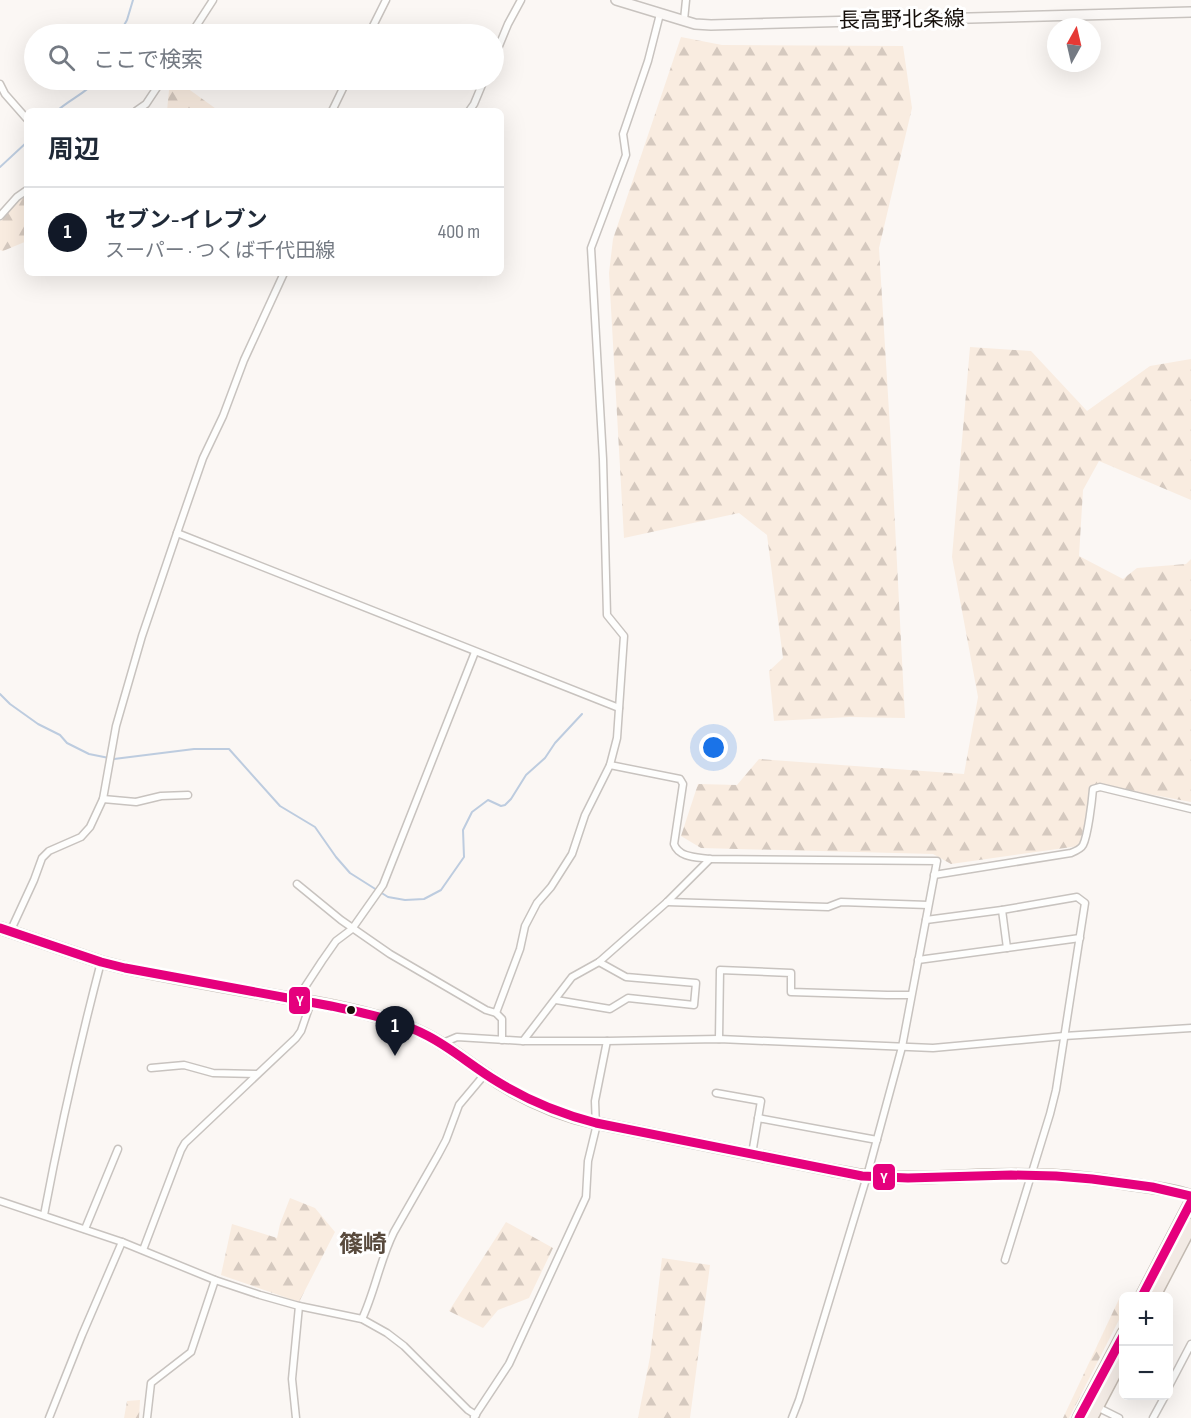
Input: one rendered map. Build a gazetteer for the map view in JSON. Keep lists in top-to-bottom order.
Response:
{
  "streets": {
    "main road": ["長高野北条線"]
  },
  "districts": ["篠崎"],
  "lines": ["transit line Y"],
  "north": "top",
  "page": {
    "search": "ここで検索",
    "heading": "周辺",
    "list": [
      {
        "mark": "1",
        "name": "セブン-イレブン",
        "note": "スーパー · つくば千代田線",
        "value": "400 m"
      }
    ],
    "pins": "1",
    "map_buttons": ["+", "−"]
  }
}
